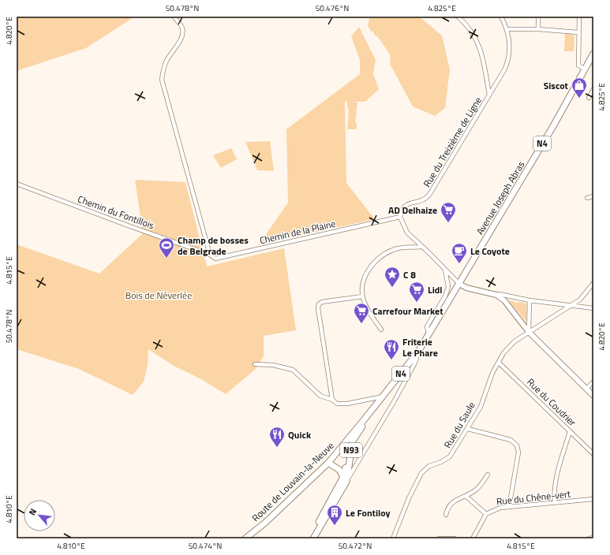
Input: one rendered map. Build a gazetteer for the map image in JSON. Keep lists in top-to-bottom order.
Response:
{
  "streets": {
    "main road": [
      "N4",
      "Avenue Joseph Abras",
      "N93",
      "Route de Louvain-la-Neuve"
    ],
    "street": [
      "Rue du Treizième de Ligne",
      "Chemin du Fontillois",
      "Chemin de la Plaine",
      "Rue du Coudrier",
      "Rue du Saule",
      "Rue du Chêne-vert"
    ]
  },
  "crossings": [
    ["Rue du Treizième de Ligne", "Chemin de la Plaine"],
    ["N4", "Avenue Joseph Abras"],
    ["N4", "N93"],
    ["N4", "Route de Louvain-la-Neuve"],
    ["Chemin du Fontillois", "Chemin de la Plaine"],
    ["Rue du Coudrier", "Rue du Saule"],
    ["N93", "Route de Louvain-la-Neuve"]
  ],
  "parks": ["Bois de Néverlée"],
  "places": {
    "shop": ["Siscot"],
    "supermarket": ["AD Delhaize", "Lidl", "Carrefour Market"],
    "sports": ["Champ de bosses de Belgrade"],
    "cafe": ["Le Coyote"],
    "place": ["C 8"],
    "restaurant": ["Friterie Le Phare", "Quick"],
    "building": ["Le Fontiloy"]
  },
  "north": "top left",
  "coordinates": [
    "50.478°N",
    "50.476°N",
    "4.825°E",
    "4.820°E",
    "4.815°E",
    "4.810°E",
    "50.474°N",
    "50.472°N"
  ]
}
